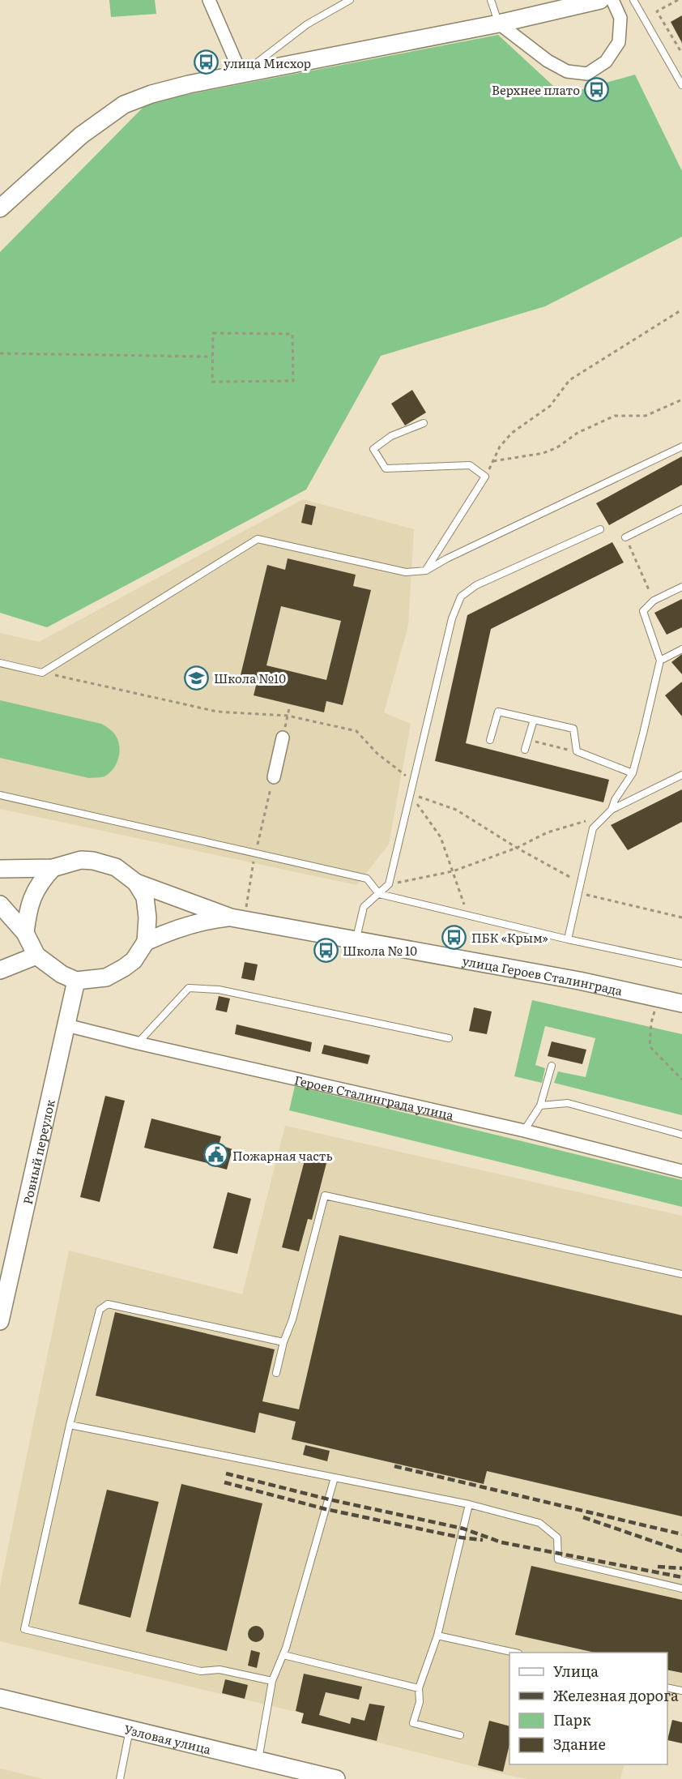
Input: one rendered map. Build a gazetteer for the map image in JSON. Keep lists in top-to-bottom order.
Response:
{
  "streets": {
    "street": [
      "улица Героев Сталинграда",
      "Героев Сталинграда улица",
      "Ровный переулок",
      "Узловая улица"
    ]
  },
  "crossings": [
    ["улица Героев Сталинграда", "Ровный переулок"],
    ["Героев Сталинграда улица", "Ровный переулок"]
  ],
  "places": {
    "bus stop": [
      "улица Мисхор",
      "Верхнее плато",
      "ПБК «Крым»",
      "Школа № 10"
    ],
    "school or university": ["Школа №10"],
    "public building": ["Пожарная часть"]
  },
  "legend": [
    "Улица",
    "Железная дорога",
    "Парк",
    "Здание"
  ]
}
